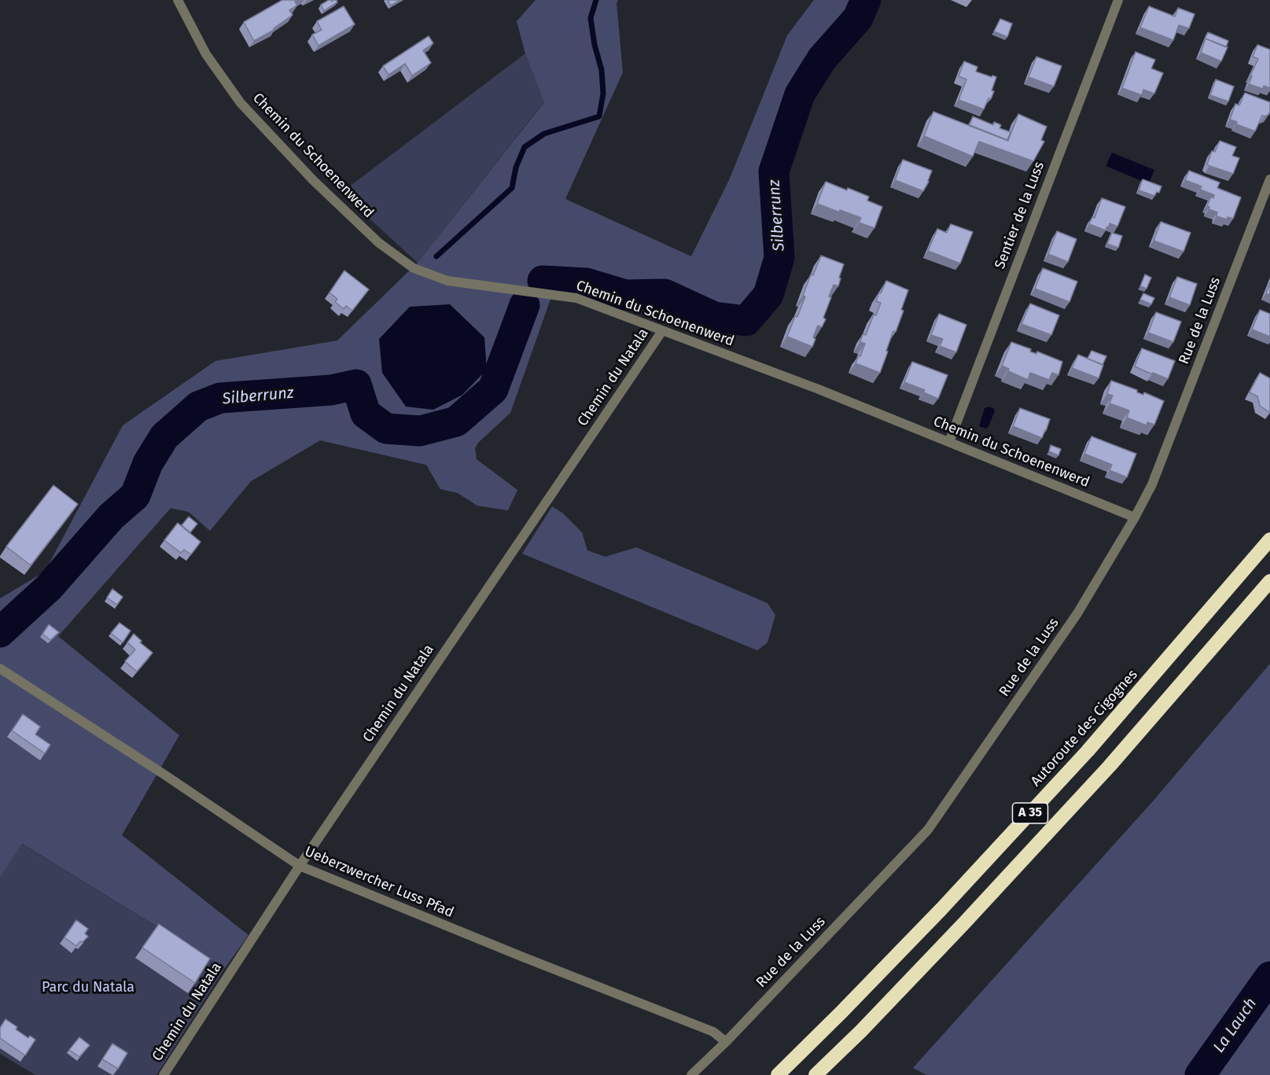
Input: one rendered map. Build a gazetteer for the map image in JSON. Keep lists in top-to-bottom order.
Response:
{
  "streets": {
    "highway": ["Autoroute des Cigognes", "A 35"],
    "street": [
      "Chemin du Schoenenwerd",
      "Sentier de la Luss",
      "Rue de la Luss",
      "Chemin du Natala",
      "Ueberzwercher Luss Pfad"
    ]
  },
  "crossings": [
    ["Chemin du Schoenenwerd", "Sentier de la Luss"],
    ["Chemin du Schoenenwerd", "Rue de la Luss"],
    ["Chemin du Schoenenwerd", "Chemin du Natala"],
    ["Rue de la Luss", "Ueberzwercher Luss Pfad"],
    ["Chemin du Natala", "Ueberzwercher Luss Pfad"]
  ],
  "water": ["Silberrunz", "La Lauch"],
  "parks": ["Parc du Natala"]
}
